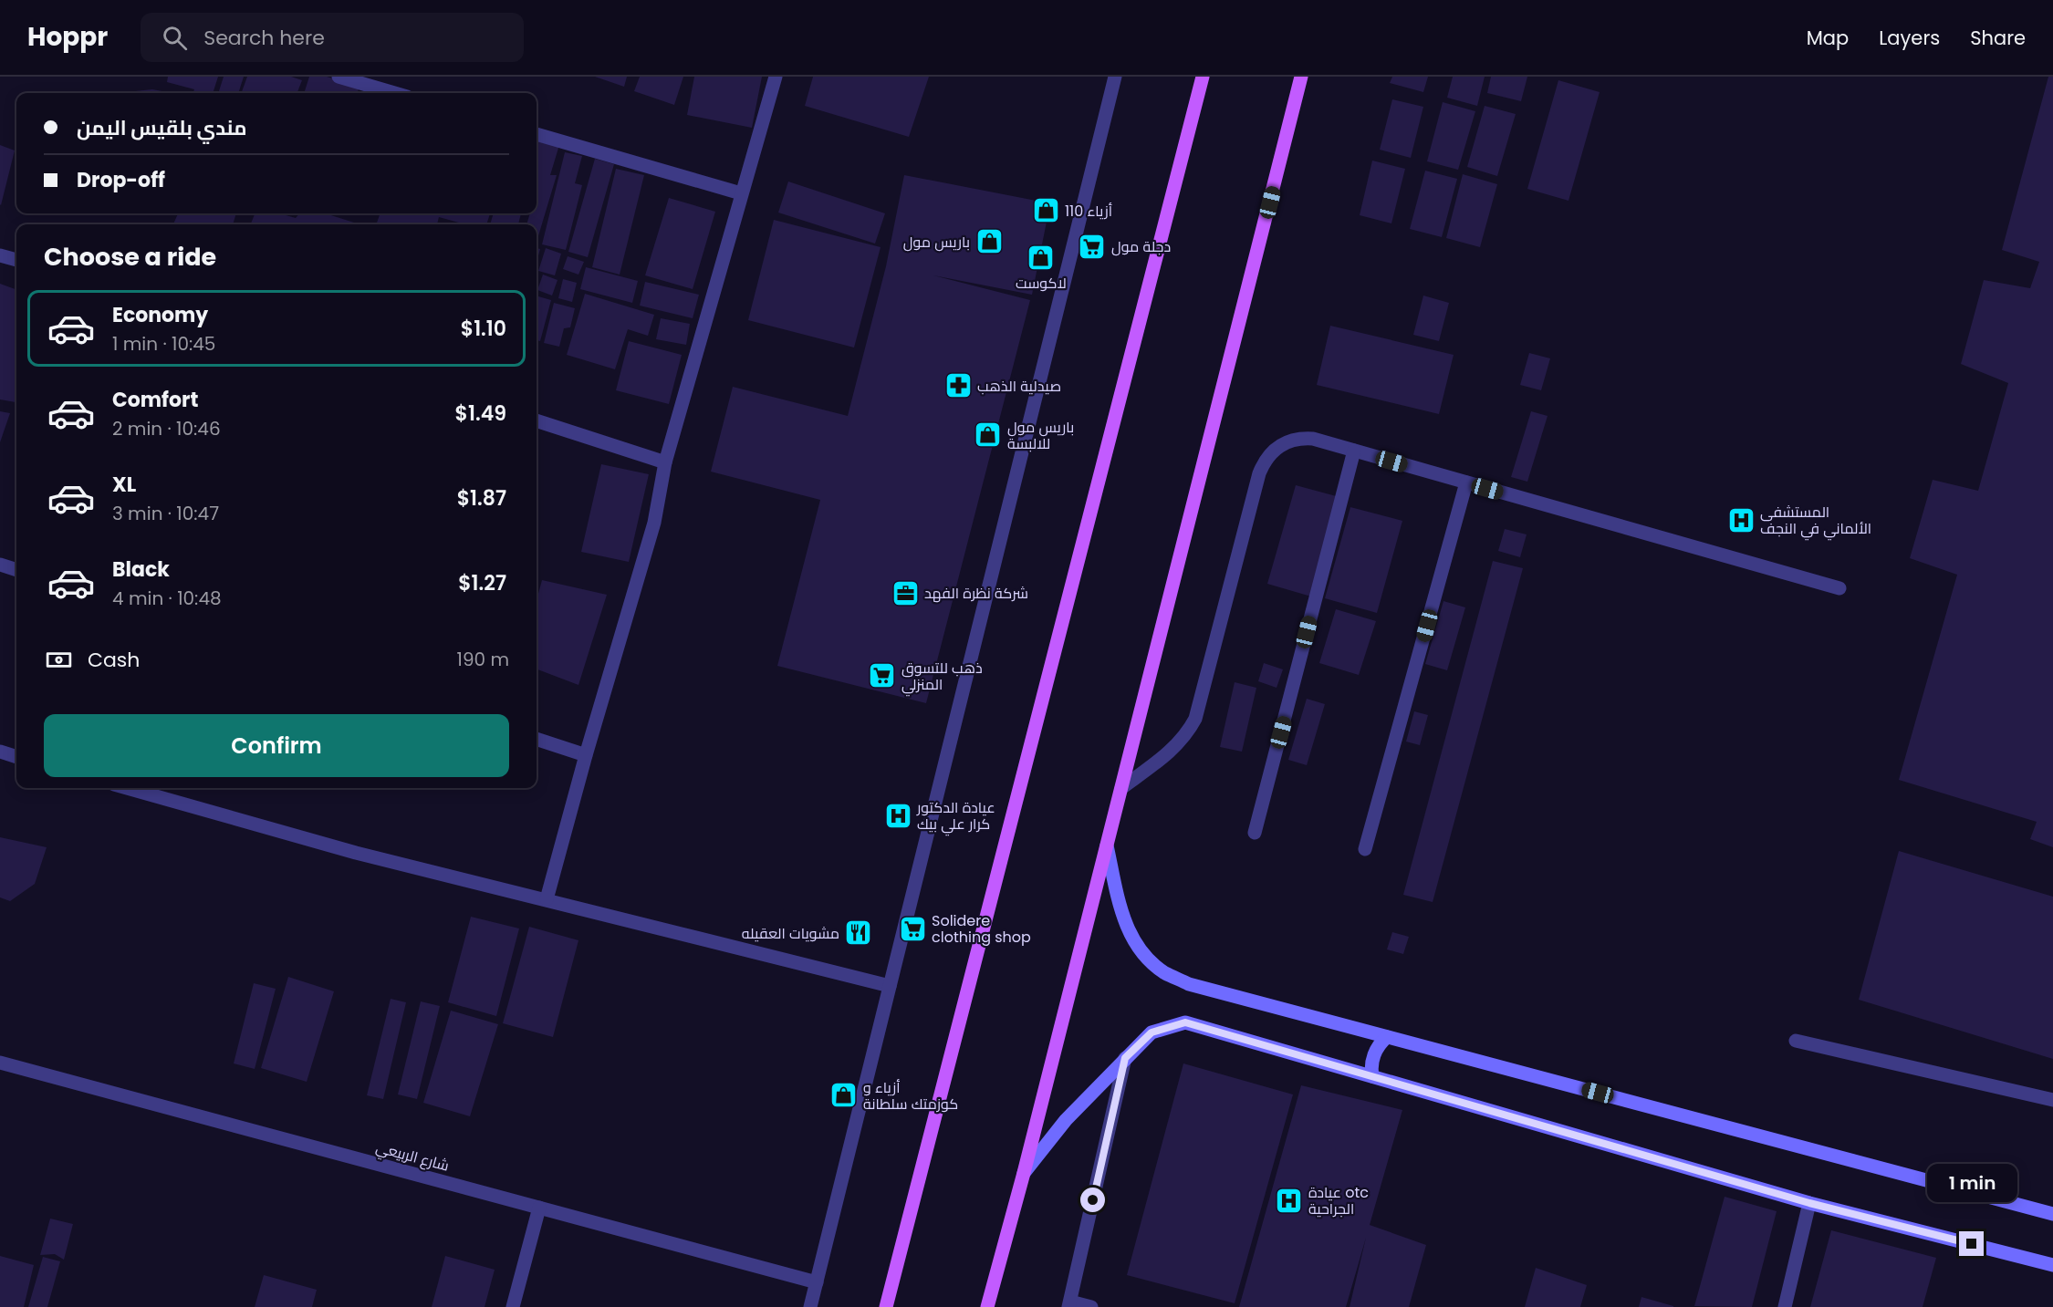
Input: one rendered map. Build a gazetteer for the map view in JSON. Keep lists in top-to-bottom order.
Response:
{
  "streets": {
    "street": ["شارع الربيعي"]
  },
  "places": {
    "shop": [
      "أزياء 110",
      "باريس مول",
      "لاكوست",
      "باريس مول للالبسة",
      "أزياء و كوزمتك سلطانة"
    ],
    "supermarket": ["دجلة مول", "ذهب للتسوق المنزلي", "Solidere clothing shop"],
    "pharmacy": ["صيدلية الذهب"],
    "hospital": ["المستشفى الألماني في النجف", "عيادة الدكتور كرار علي بيك", "عيادة otc الجراحية"],
    "office": ["شركة نظرة الفهد"],
    "restaurant": ["مشويات العقيله"]
  },
  "page": {
    "header": "Hoppr",
    "search": "Search here",
    "nav": ["Map", "Layers", "Share"],
    "banner": ["مندي بلقيس اليمن", "Drop-off"],
    "heading": "Choose a ride",
    "list": [
      {
        "name": "Economy",
        "note": "1 min · 10:45",
        "value": "$1.10"
      },
      {
        "name": "Comfort",
        "note": "2 min · 10:46",
        "value": "$1.49"
      },
      {
        "name": "XL",
        "note": "3 min · 10:47",
        "value": "$1.87"
      },
      {
        "name": "Black",
        "note": "4 min · 10:48",
        "value": "$1.27"
      }
    ],
    "pay": ["Cash", "190 m"],
    "buttons": "Confirm",
    "bubble": "1 min"
  }
}
